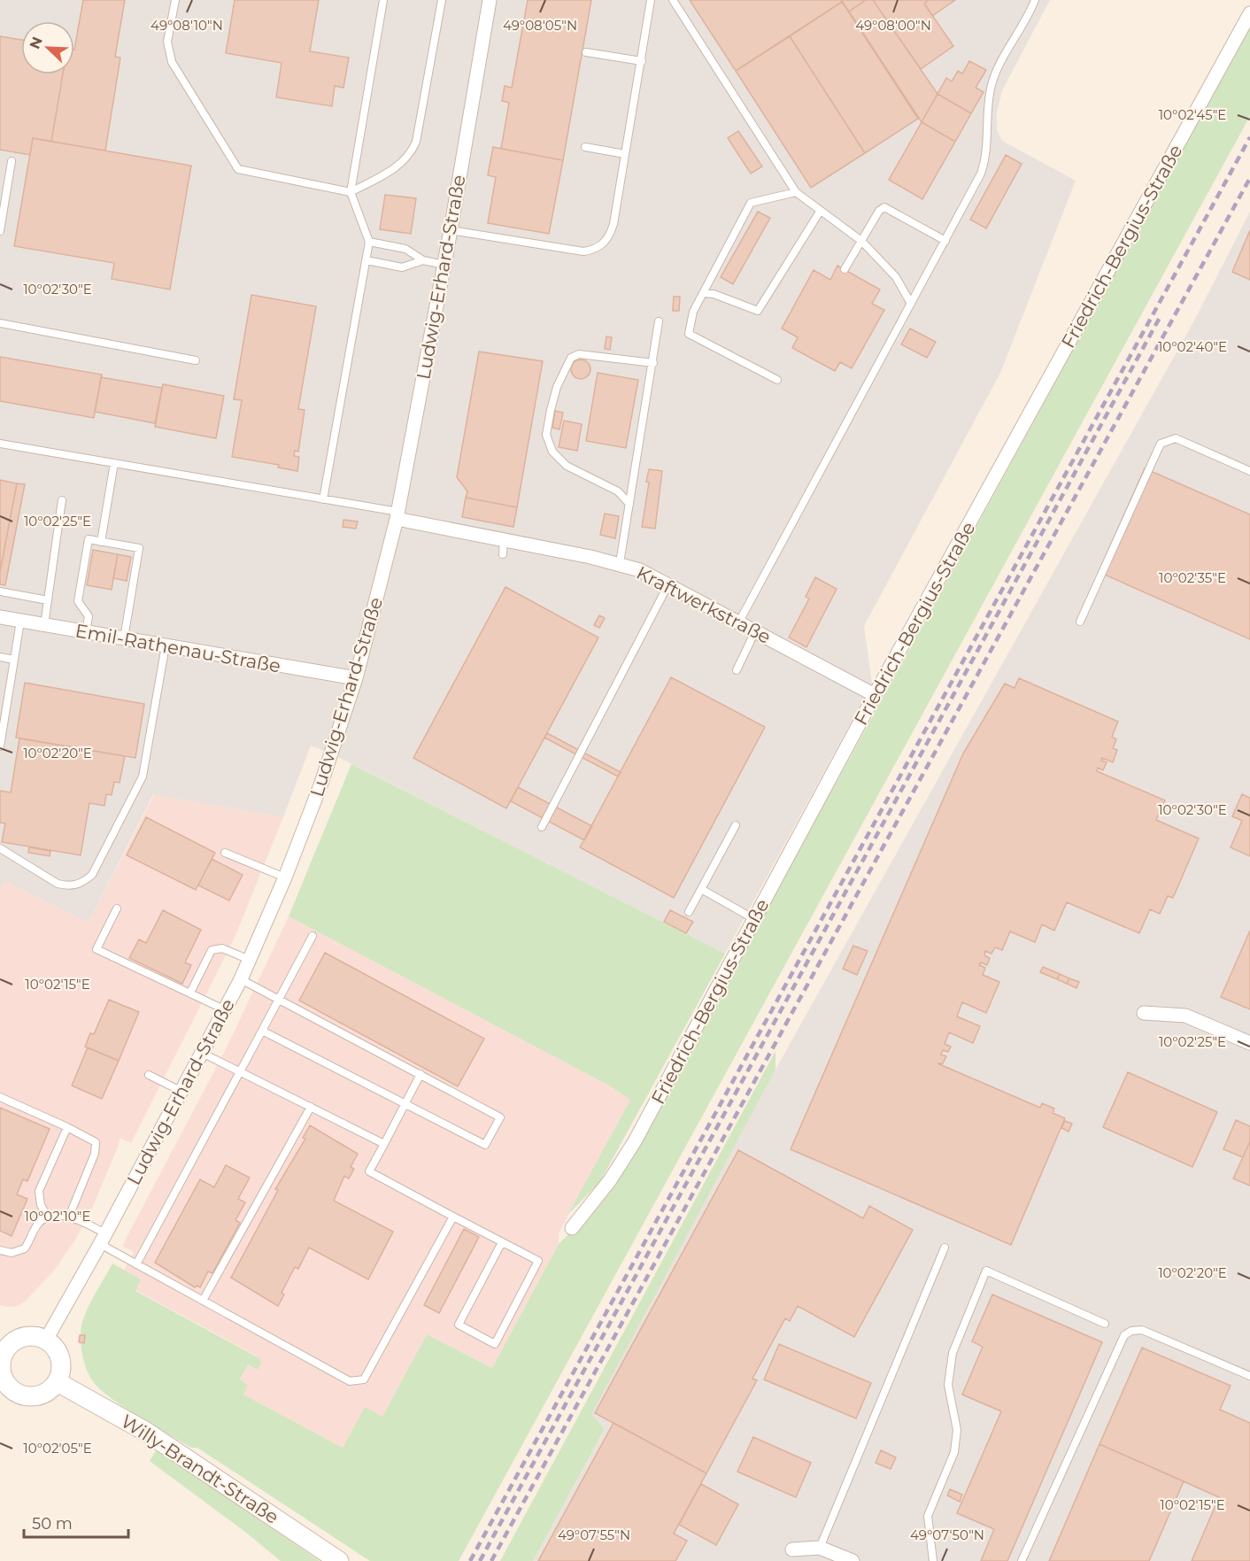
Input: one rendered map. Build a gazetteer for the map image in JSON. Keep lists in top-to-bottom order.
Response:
{
  "streets": {
    "main road": ["Willy-Brandt-Straße"],
    "street": [
      "Friedrich-Bergius-Straße",
      "Ludwig-Erhard-Straße",
      "Kraftwerkstraße",
      "Emil-Rathenau-Straße"
    ]
  },
  "crossings": [
    ["Friedrich-Bergius-Straße", "Kraftwerkstraße"],
    ["Ludwig-Erhard-Straße", "Kraftwerkstraße"],
    ["Ludwig-Erhard-Straße", "Emil-Rathenau-Straße"],
    ["Ludwig-Erhard-Straße", "Willy-Brandt-Straße"]
  ],
  "scale_bar": "50 m",
  "north": "top left",
  "coordinates": [
    "49°08'00\"N",
    "49°08'10\"N",
    "49°08'05\"N",
    "10°02'45\"E",
    "10°02'30\"E",
    "10°02'40\"E",
    "10°02'25\"E",
    "10°02'35\"E",
    "10°02'20\"E",
    "10°02'15\"E",
    "10°02'10\"E",
    "10°02'05\"E",
    "49°07'55\"N",
    "49°07'50\"N"
  ]
}
